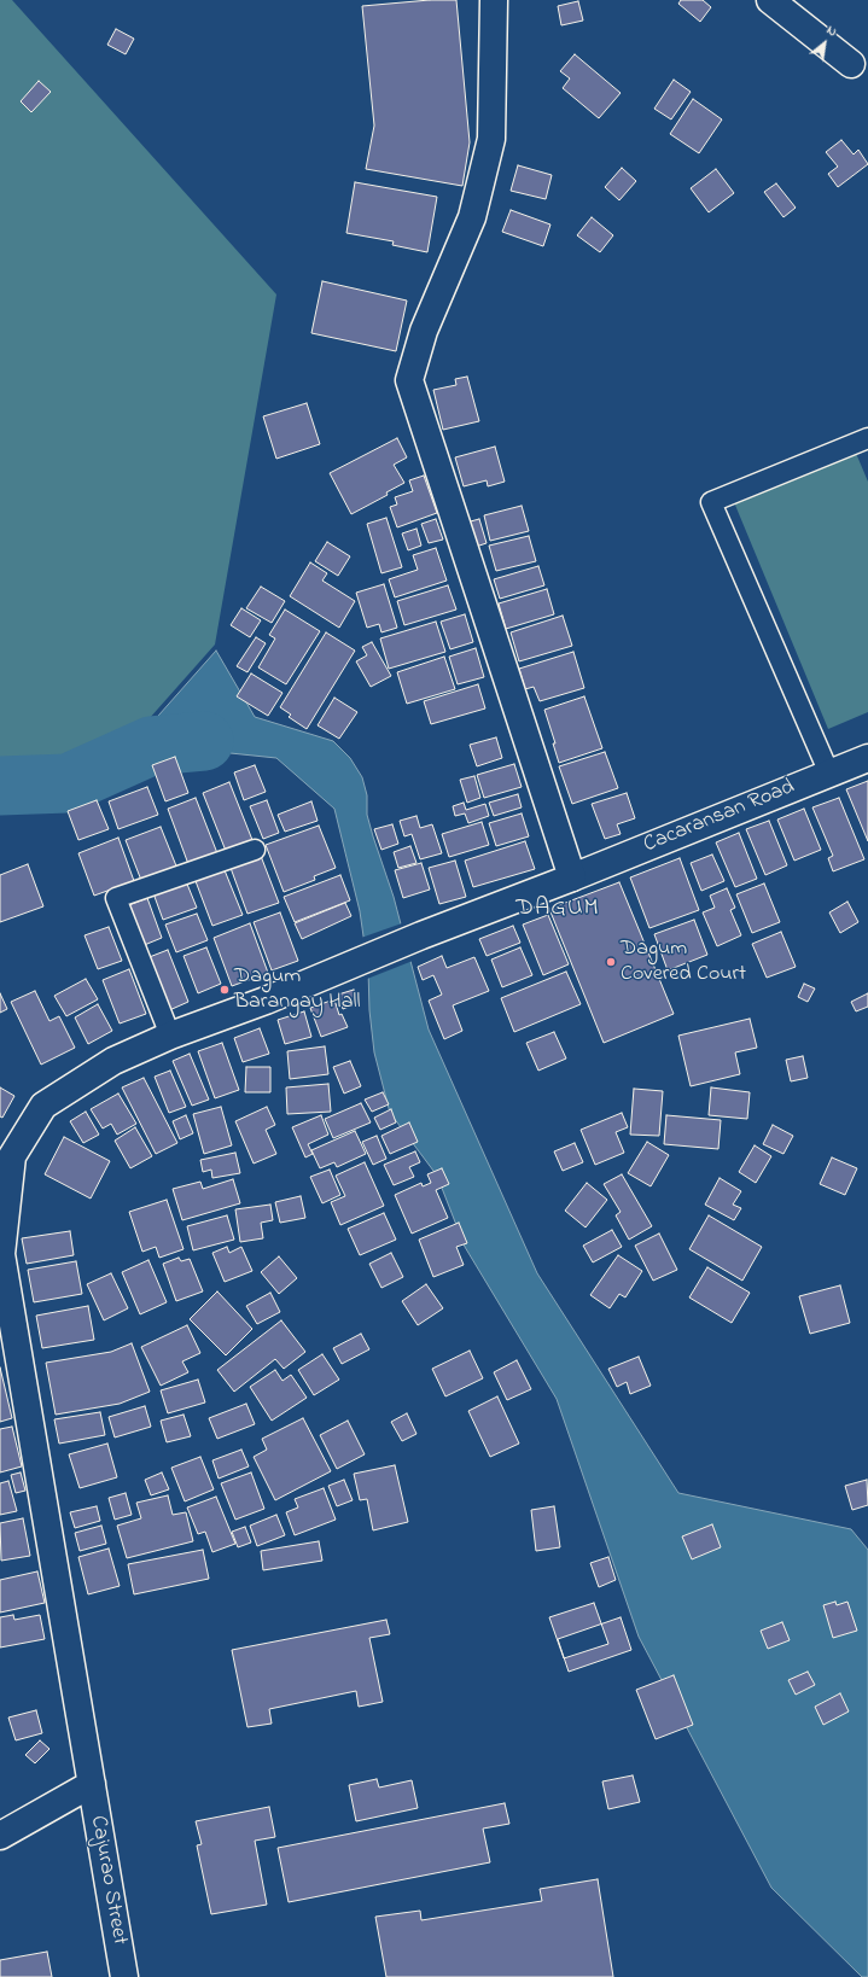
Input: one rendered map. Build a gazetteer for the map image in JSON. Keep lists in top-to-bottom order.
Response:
{
  "streets": {
    "street": ["Cacaransan Road", "Cajurao Street"]
  },
  "crossings": [
    ["Cacaransan Road", "Cajurao Street"]
  ],
  "districts": ["DAGUM"],
  "places": ["Dagum Covered Court", "Dagum Barangay Hall"],
  "north": "top right"
}
